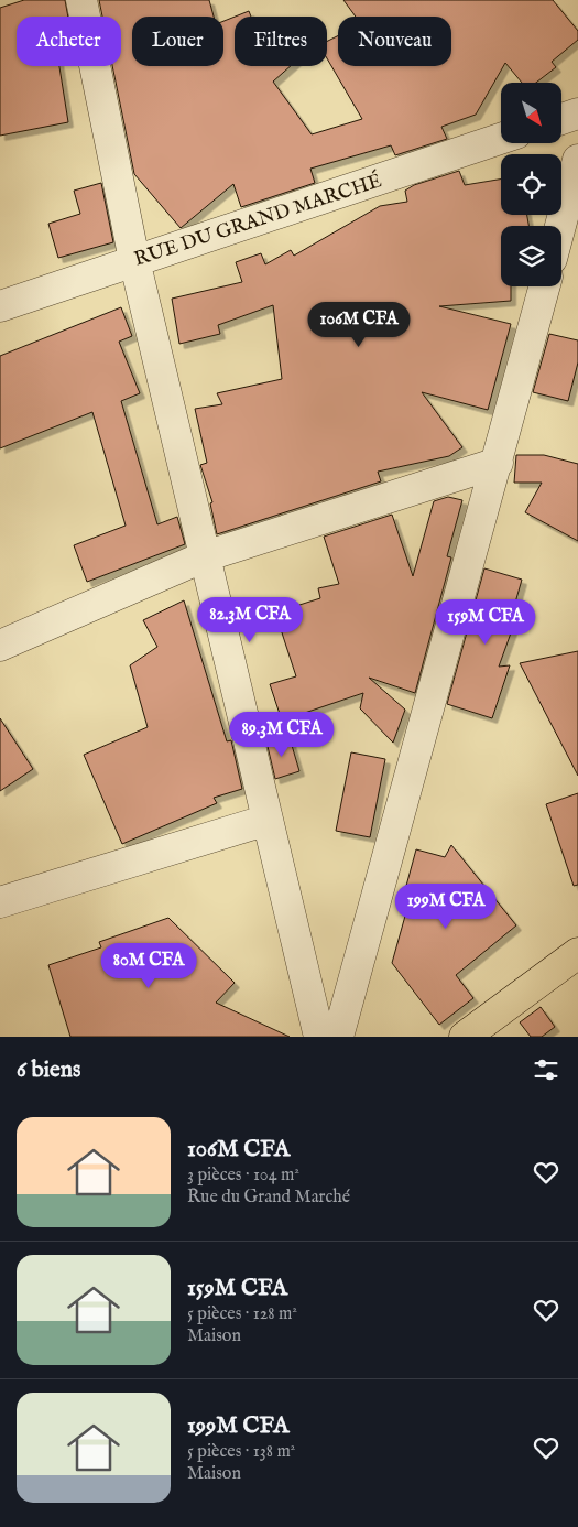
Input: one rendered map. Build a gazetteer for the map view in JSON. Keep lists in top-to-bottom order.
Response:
{
  "streets": {
    "street": ["RUE DU GRAND MARCHÉ"]
  },
  "north": "bottom right",
  "page": {
    "chip": [
      "Acheter",
      "Louer",
      "Filtres",
      "Nouveau"
    ],
    "price": [
      "106M CFA",
      "82.3M CFA",
      "159M CFA",
      "89.3M CFA",
      "199M CFA",
      "80M CFA"
    ],
    "heading": "6 biens",
    "list": [
      {
        "name": "106M CFA",
        "note": "3 pièces · 104 m² · Rue du Grand Marché"
      },
      {
        "name": "159M CFA",
        "note": "5 pièces · 128 m² · Maison"
      },
      {
        "name": "199M CFA",
        "note": "5 pièces · 138 m² · Maison"
      }
    ]
  }
}
